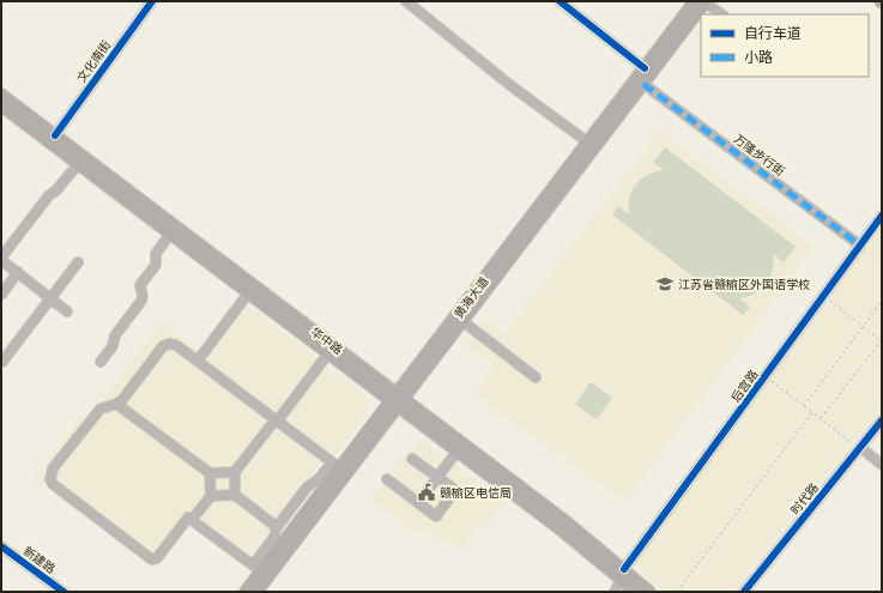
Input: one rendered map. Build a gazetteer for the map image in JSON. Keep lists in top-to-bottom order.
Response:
{
  "streets": {
    "main road": ["黄海大道", "华中路"],
    "street": [
      "文化南街",
      "万隆步行街",
      "后宫路",
      "时代路",
      "新建路"
    ]
  },
  "crossings": [
    ["文化南街", "华中路"],
    ["万隆步行街", "黄海大道"],
    ["万隆步行街", "后宫路"],
    ["黄海大道", "华中路"],
    ["华中路", "后宫路"]
  ],
  "places": {
    "school or university": ["江苏省赣榆区外国语学校"],
    "public building": ["赣榆区电信局"]
  },
  "legend": ["自行车道", "小路"]
}
